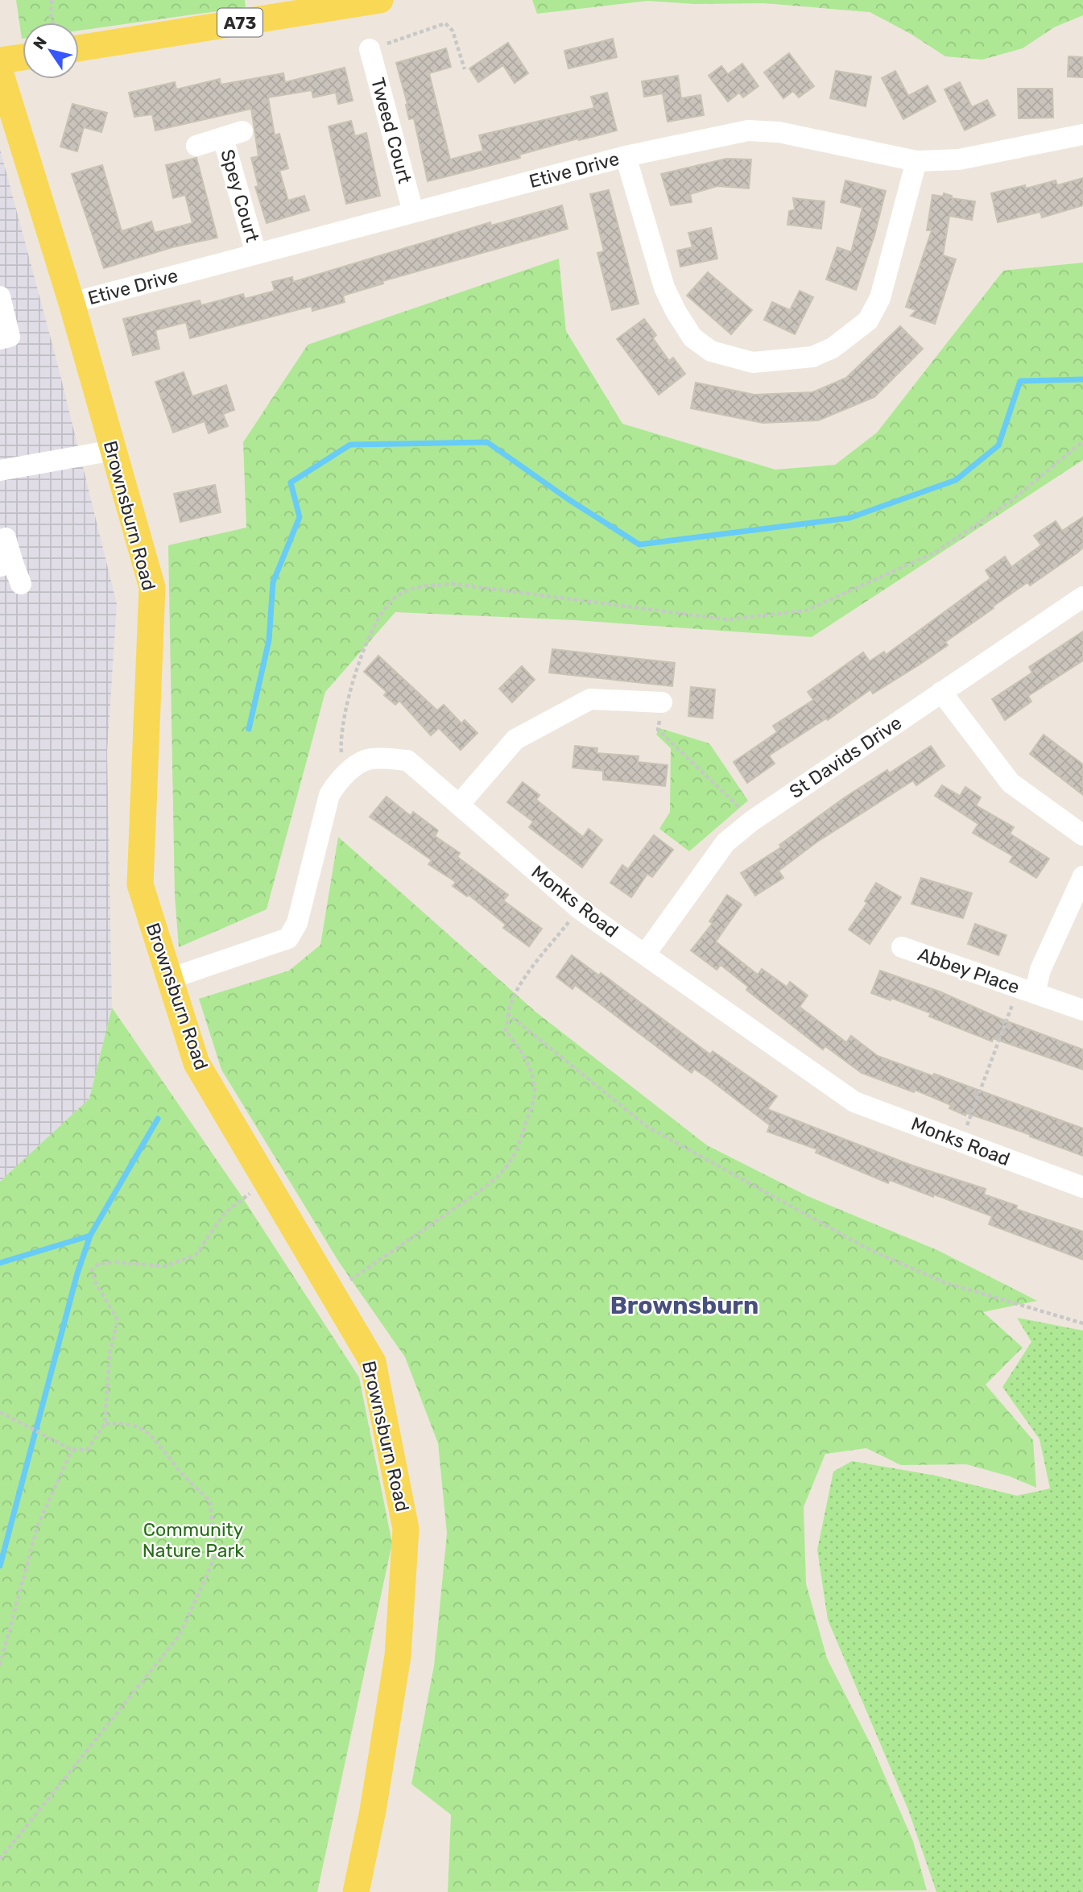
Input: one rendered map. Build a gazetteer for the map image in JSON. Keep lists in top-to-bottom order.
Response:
{
  "streets": {
    "main road": ["A73", "Brownsburn Road"],
    "street": [
      "Tweed Court",
      "Etive Drive",
      "Spey Court",
      "St Davids Drive",
      "Monks Road",
      "Abbey Place"
    ]
  },
  "crossings": [
    ["Tweed Court", "Etive Drive"],
    ["Etive Drive", "Spey Court"],
    ["Etive Drive", "Brownsburn Road"],
    ["Brownsburn Road", "Monks Road"],
    ["St Davids Drive", "Monks Road"]
  ],
  "districts": ["Brownsburn"],
  "parks": ["Community Nature Park"],
  "north": "top left"
}
